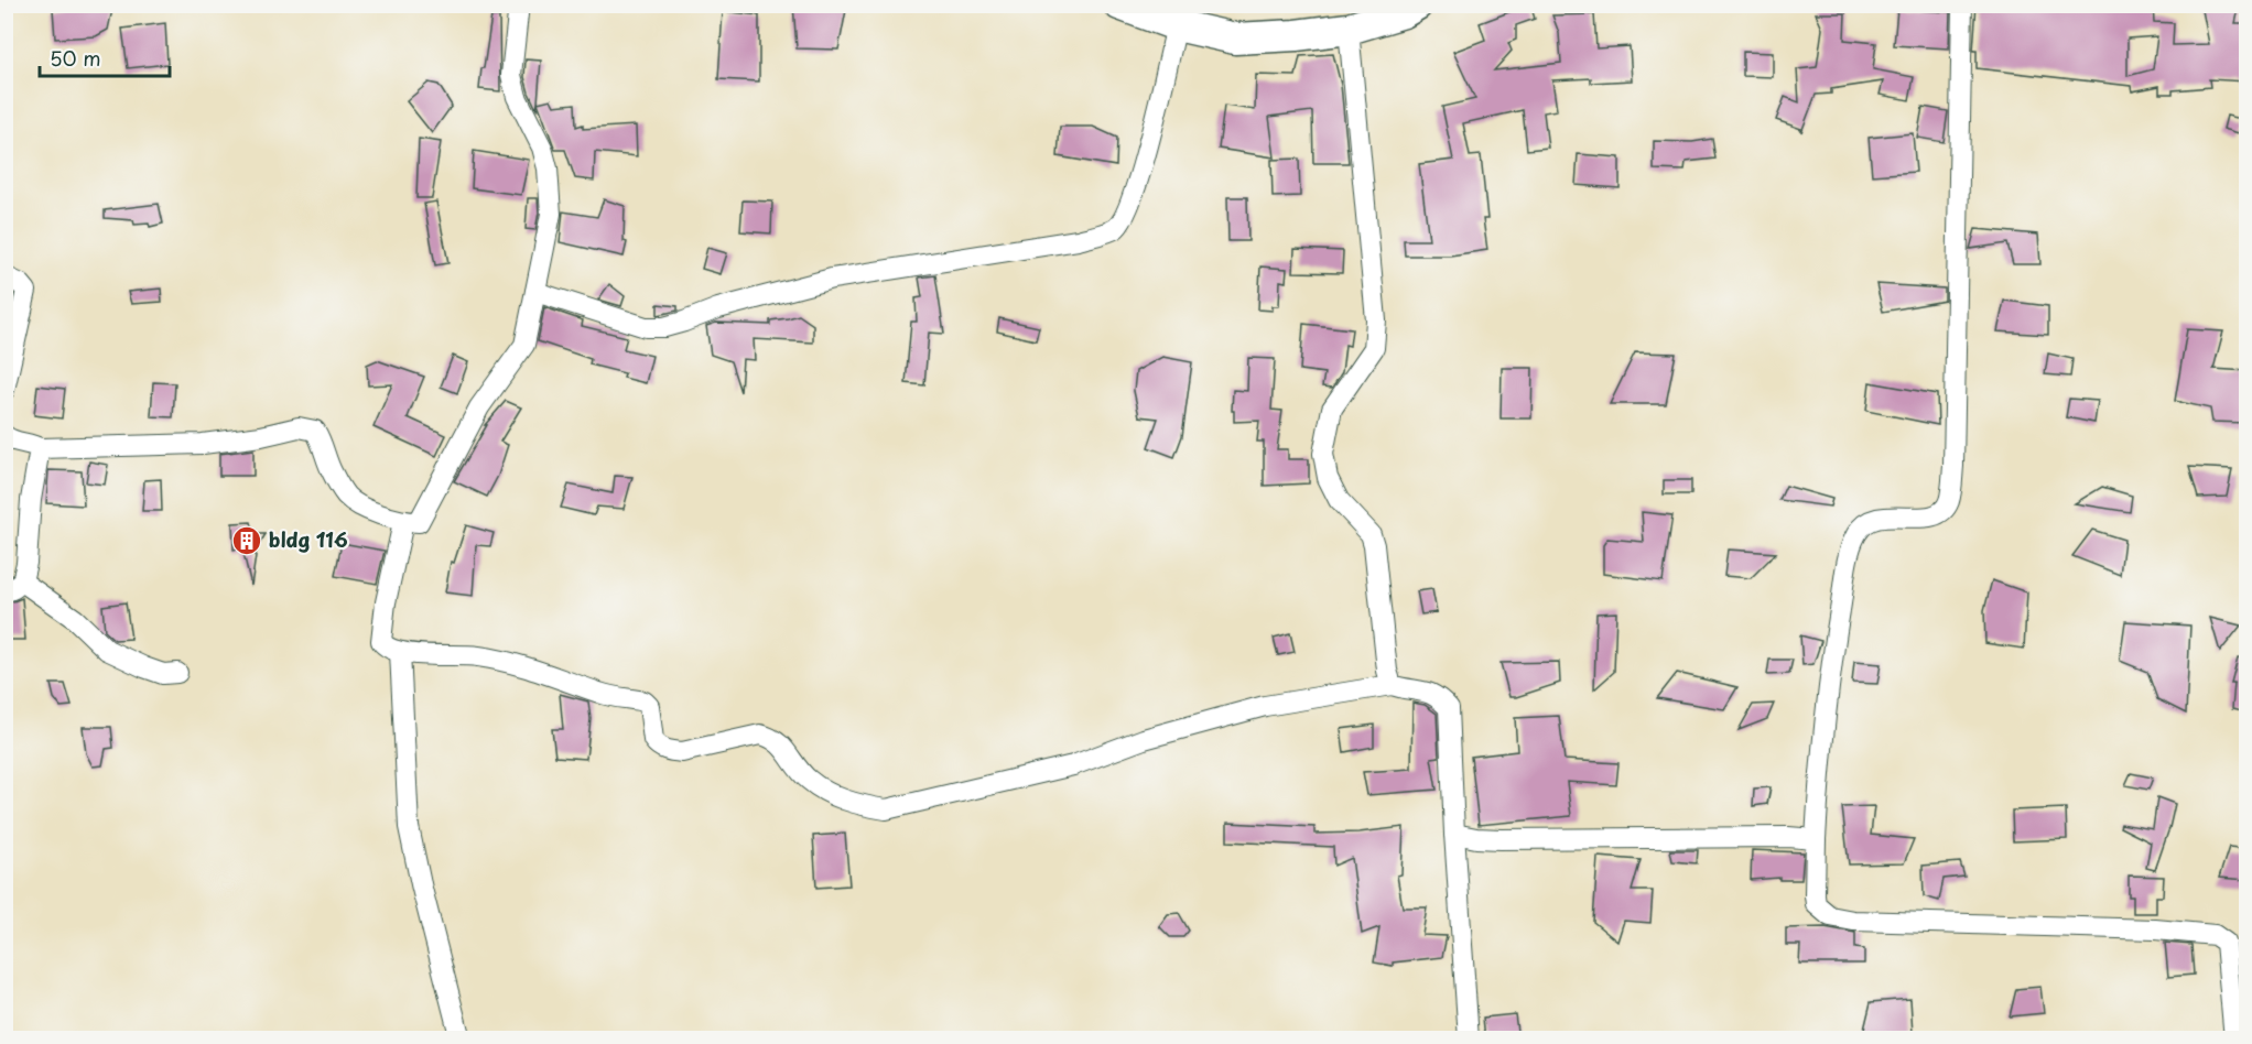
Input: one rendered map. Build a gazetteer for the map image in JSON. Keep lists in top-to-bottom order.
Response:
{
  "places": {
    "building": ["bldg 116"]
  },
  "scale_bar": "50 m"
}
